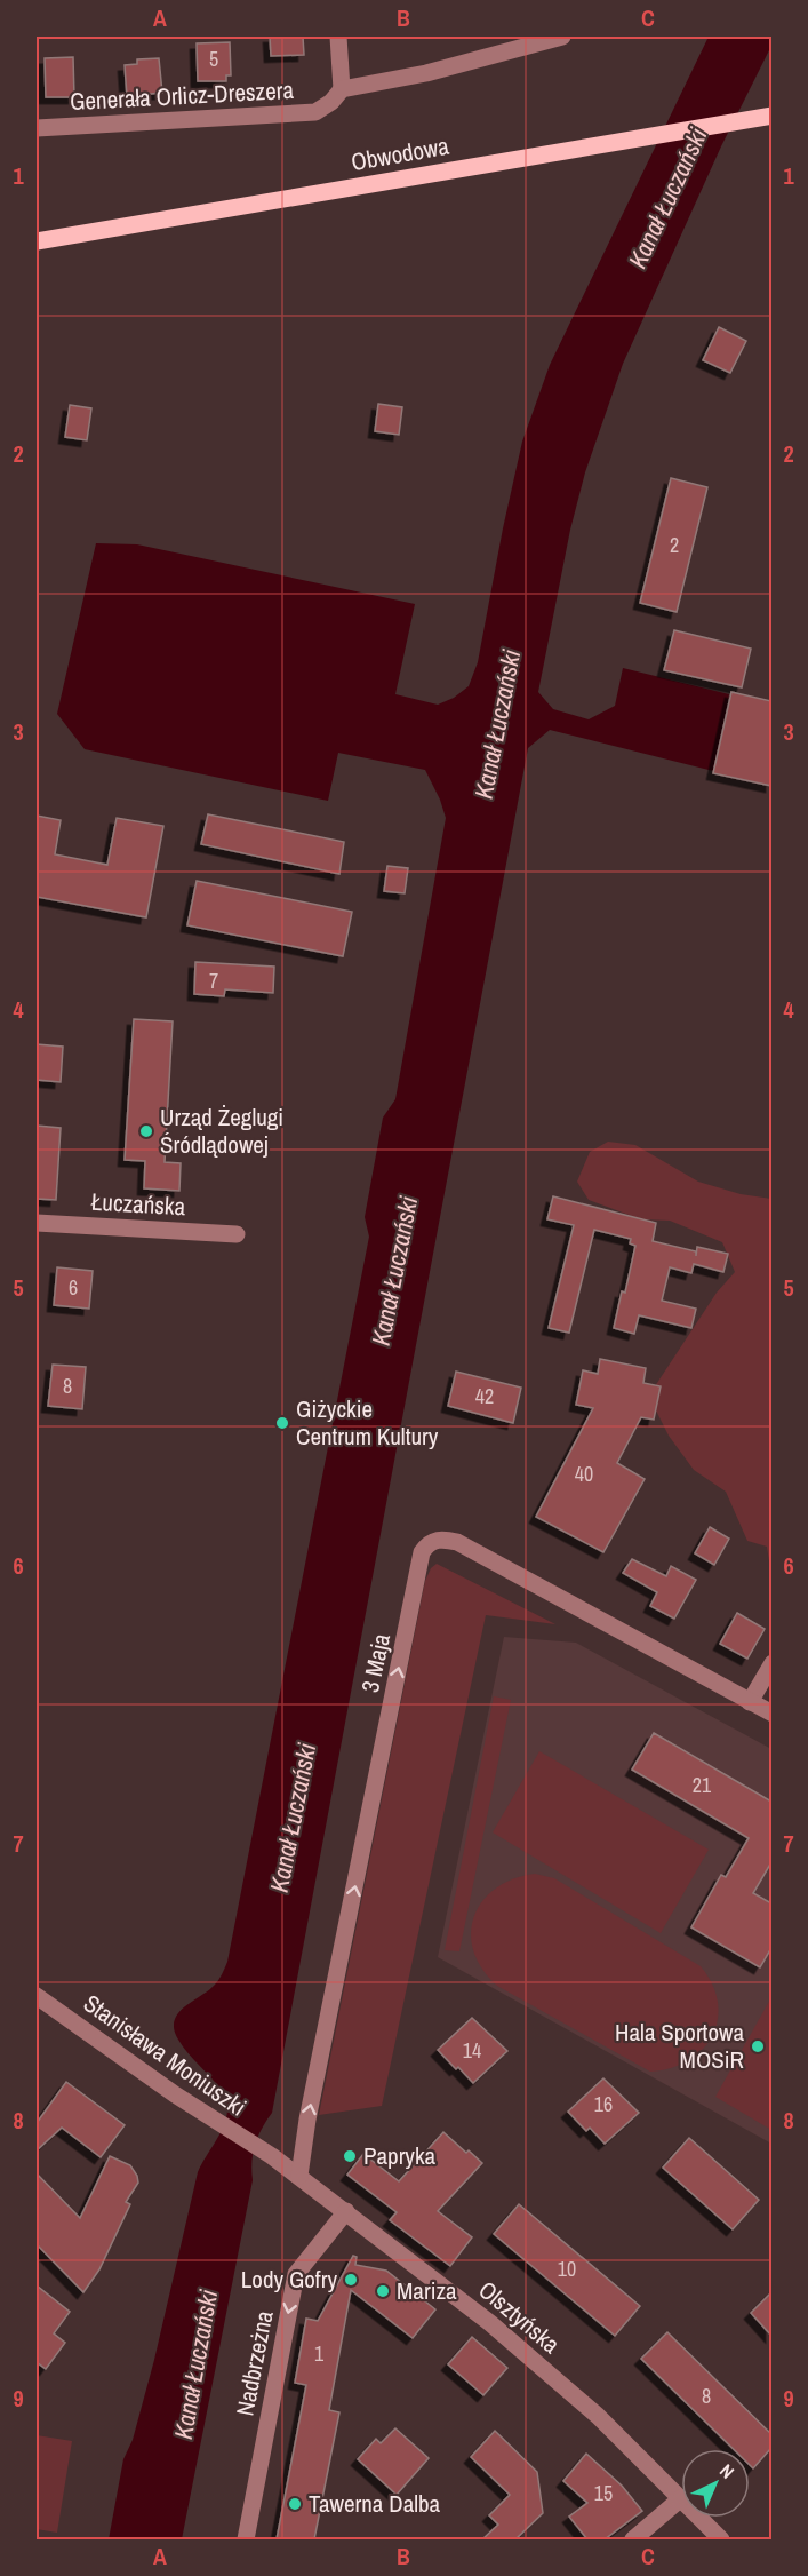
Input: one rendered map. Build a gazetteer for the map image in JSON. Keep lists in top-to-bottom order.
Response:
{
  "streets": {
    "main road": ["Obwodowa"],
    "street": [
      "Generała Orlicz-Dreszera",
      "Łuczańska",
      "3 Maja",
      "Stanisława Moniuszki",
      "Olsztyńska",
      "Nadbrzeżna"
    ]
  },
  "crossings": [
    ["3 Maja", "Olsztyńska"],
    ["Stanisława Moniuszki", "Olsztyńska"],
    ["Olsztyńska", "Nadbrzeżna"]
  ],
  "one_way": ["Nadbrzeżna"],
  "water": ["Kanał Łuczański"],
  "places": [
    "Urząd Żeglugi Śródlądowej",
    "Giżyckie Centrum Kultury",
    "Hala Sportowa MOSiR",
    "Papryka",
    "Lody Gofry",
    "Mariza",
    "Tawerna Dalba"
  ],
  "house_numbers": [
    "5",
    "2",
    "7",
    "6",
    "8",
    "42",
    "40",
    "21",
    "14",
    "16",
    "10",
    "1",
    "8",
    "15"
  ],
  "north": "top right",
  "grid": {
    "columns": ["A", "B", "C"],
    "rows": [
      "1",
      "2",
      "3",
      "4",
      "5",
      "6",
      "7",
      "8",
      "9"
    ]
  }
}
